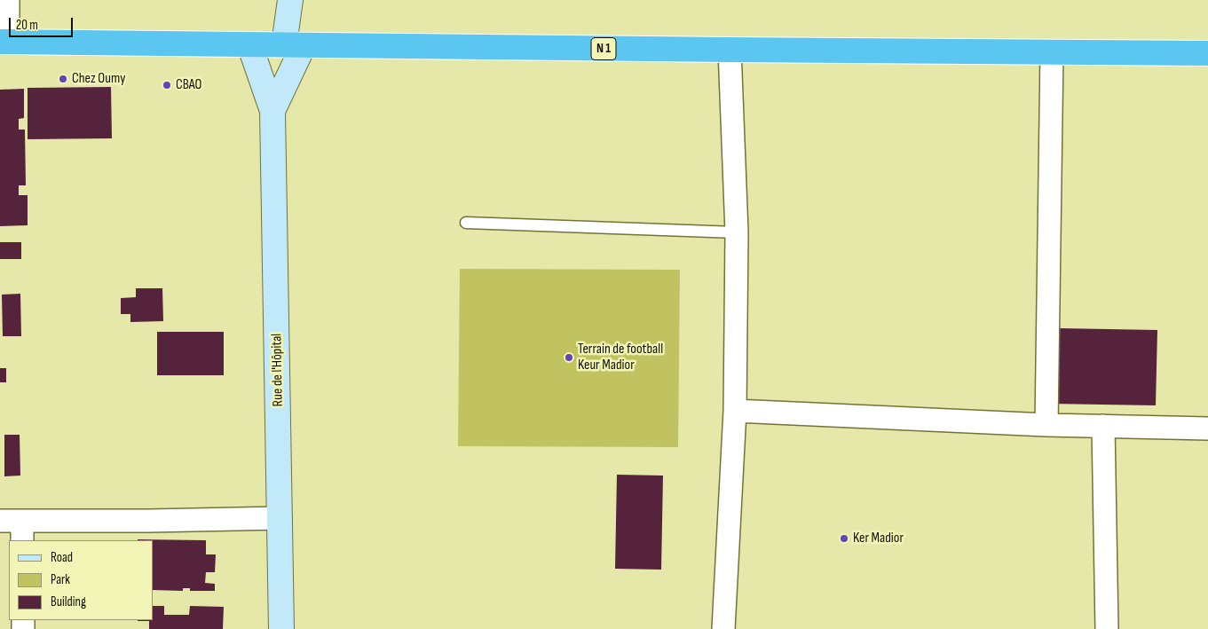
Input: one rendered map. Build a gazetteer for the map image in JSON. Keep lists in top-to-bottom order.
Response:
{
  "streets": {
    "highway": ["N 1"],
    "main road": ["Rue de l'Hôpital"]
  },
  "places": [
    "Chez Oumy",
    "CBAO",
    "Terrain de football Keur Madior",
    "Ker Madior"
  ],
  "legend": ["Road", "Park", "Building"],
  "scale_bar": "20 m"
}
